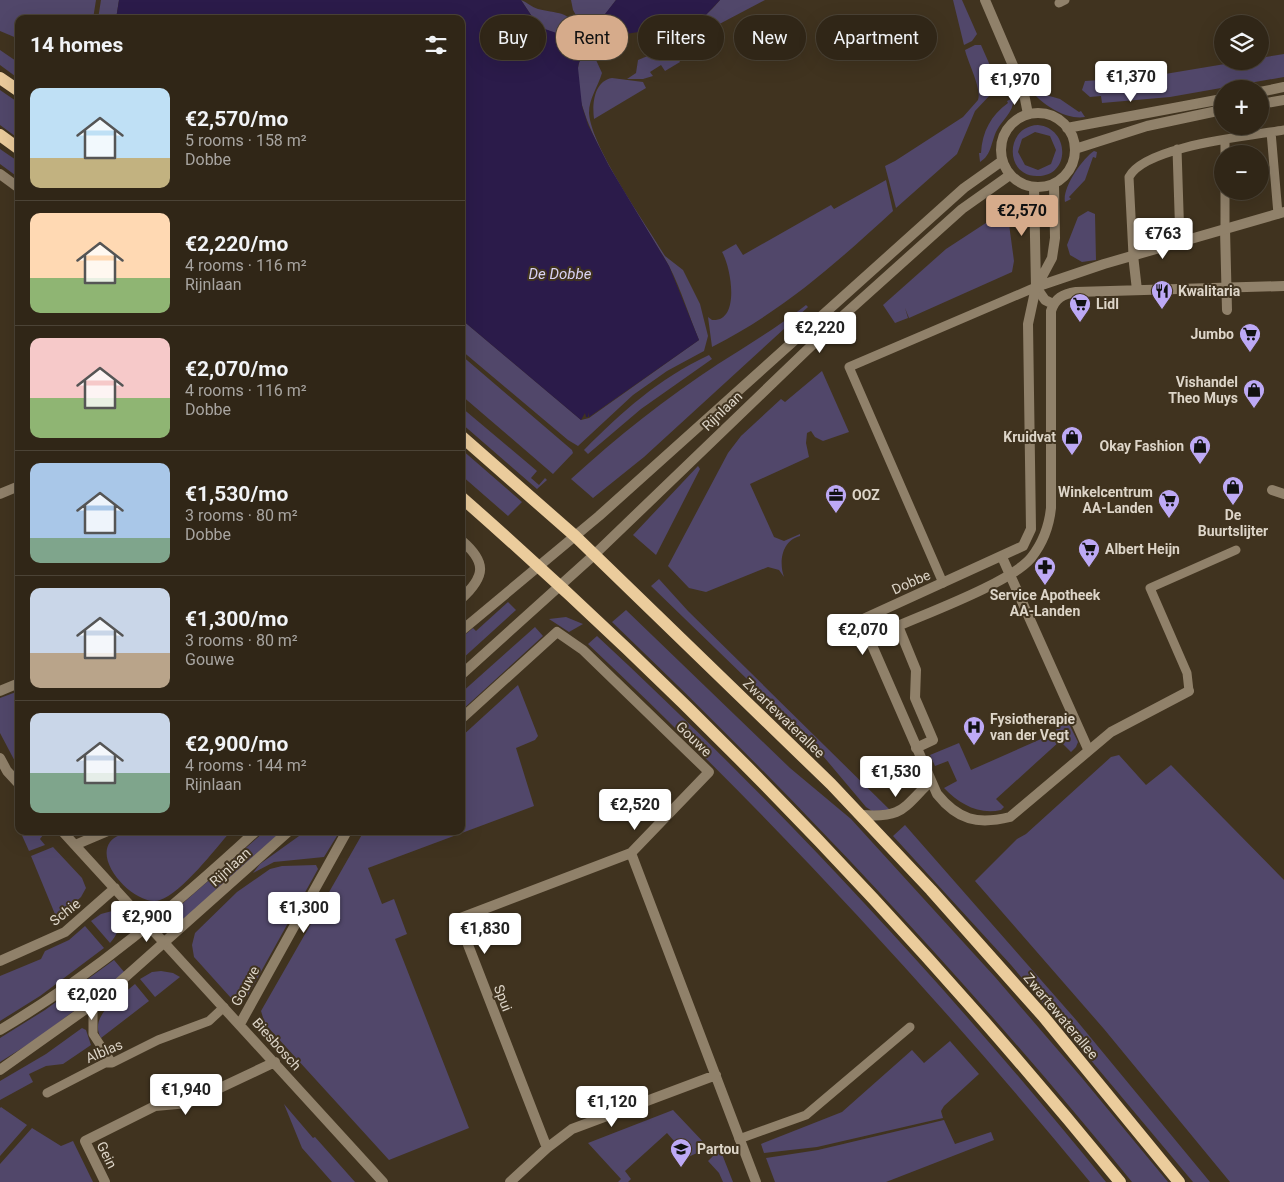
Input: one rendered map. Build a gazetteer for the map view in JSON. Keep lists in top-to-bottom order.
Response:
{
  "streets": {
    "main road": ["Zwartewaterallee"],
    "street": [
      "Rijnlaan",
      "Dobbe",
      "Gouwe",
      "Schie",
      "Spui",
      "Biesbosch",
      "Gein"
    ],
    "lane": ["Alblas"]
  },
  "crossings": [
    ["Rijnlaan", "Zwartewaterallee"],
    ["Rijnlaan", "Biesbosch"],
    ["Gouwe", "Spui"],
    ["Gouwe", "Biesbosch"],
    ["Schie", "Biesbosch"],
    ["Biesbosch", "Alblas"],
    ["Biesbosch", "Gein"]
  ],
  "water": ["De Dobbe"],
  "places": {
    "restaurant": ["Kwalitaria"],
    "supermarket": [
      "Lidl",
      "Jumbo",
      "Winkelcentrum AA-Landen",
      "Albert Heijn"
    ],
    "shop": [
      "Vishandel Theo Muys",
      "Kruidvat",
      "Okay Fashion",
      "De Buurtslijter"
    ],
    "office": ["OOZ"],
    "pharmacy": ["Service Apotheek AA-Landen"],
    "hospital": ["Fysiotherapie van der Vegt"],
    "school or university": ["Partou"]
  },
  "page": {
    "map_buttons": ["+", "−"],
    "chip": [
      "Buy",
      "Rent",
      "Filters",
      "New",
      "Apartment"
    ],
    "heading": "14 homes",
    "price": [
      "€1,370",
      "€1,970",
      "€2,570",
      "€763",
      "€2,220",
      "€2,070",
      "€1,530",
      "€2,520",
      "€1,300",
      "€2,900",
      "€1,830",
      "€2,020",
      "€1,940",
      "€1,120"
    ],
    "list": [
      {
        "name": "€2,570/mo",
        "note": "5 rooms · 158 m² · Dobbe"
      },
      {
        "name": "€2,220/mo",
        "note": "4 rooms · 116 m² · Rijnlaan"
      },
      {
        "name": "€2,070/mo",
        "note": "4 rooms · 116 m² · Dobbe"
      },
      {
        "name": "€1,530/mo",
        "note": "3 rooms · 80 m² · Dobbe"
      },
      {
        "name": "€1,300/mo",
        "note": "3 rooms · 80 m² · Gouwe"
      },
      {
        "name": "€2,900/mo",
        "note": "4 rooms · 144 m² · Rijnlaan"
      }
    ]
  }
}
